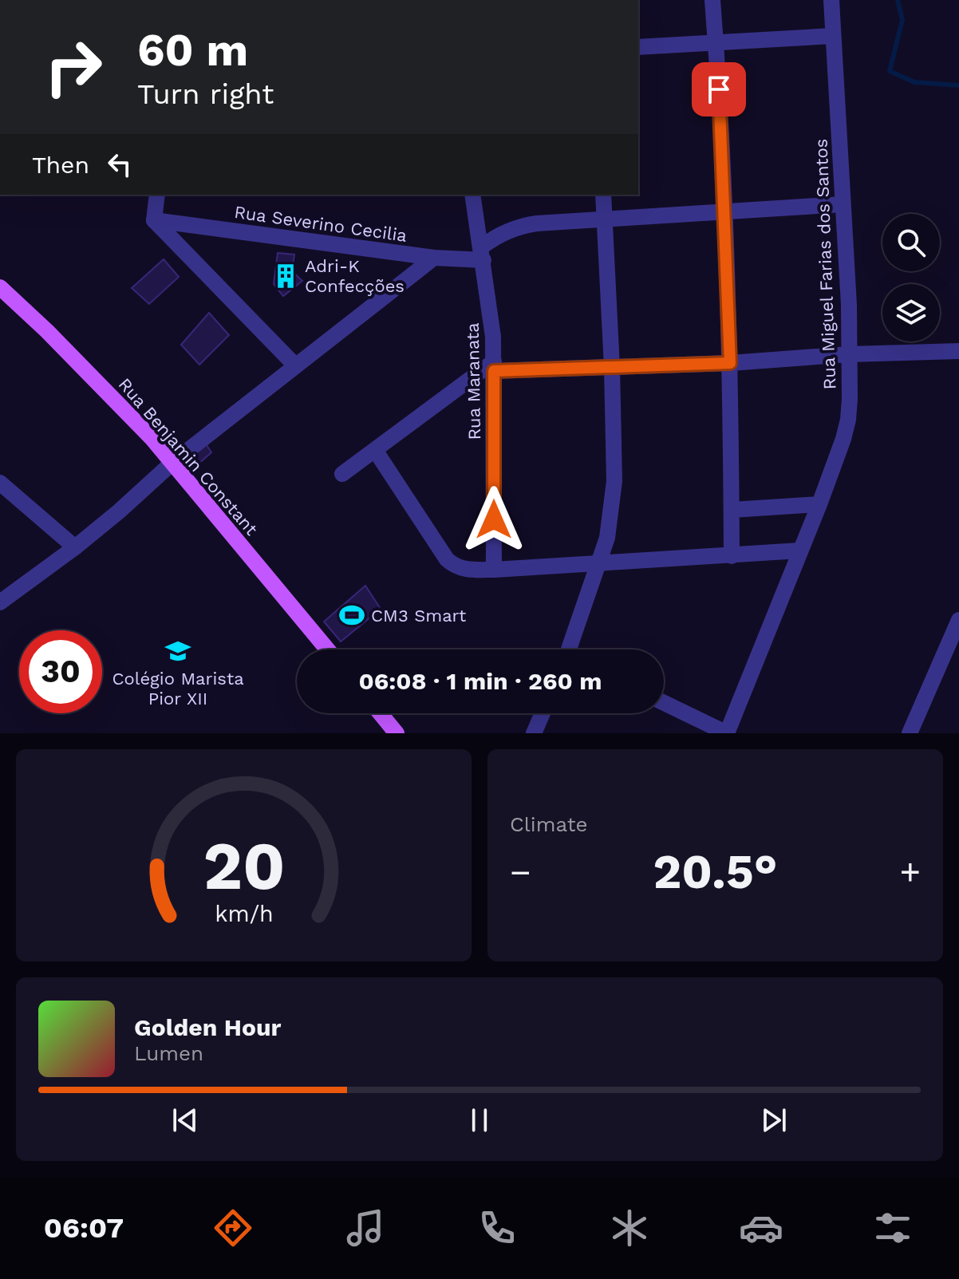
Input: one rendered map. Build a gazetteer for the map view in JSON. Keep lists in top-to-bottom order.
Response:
{
  "streets": {
    "main road": ["Rua Benjamin Constant"],
    "street": ["Rua Severino Cecilia", "Rua Miguel Farias dos Santos", "Rua Maranata"]
  },
  "crossings": [
    ["Rua Severino Cecilia", "Rua Maranata"]
  ],
  "places": {
    "building": ["Adri-K Confecções"],
    "sports": ["CM3 Smart"],
    "school or university": ["Colégio Marista Pior XII"]
  },
  "page": {
    "turn": ["60 m", "Turn right"],
    "then": "Then",
    "limit": "30",
    "trip": "06:08 · 1 min · 260 m",
    "tile": "Climate",
    "heat": ["−", "20.5°", "+"],
    "song": ["Golden Hour", "Lumen"],
    "tabs": "06:07",
    "gauge": ["20", "km/h"]
  }
}
